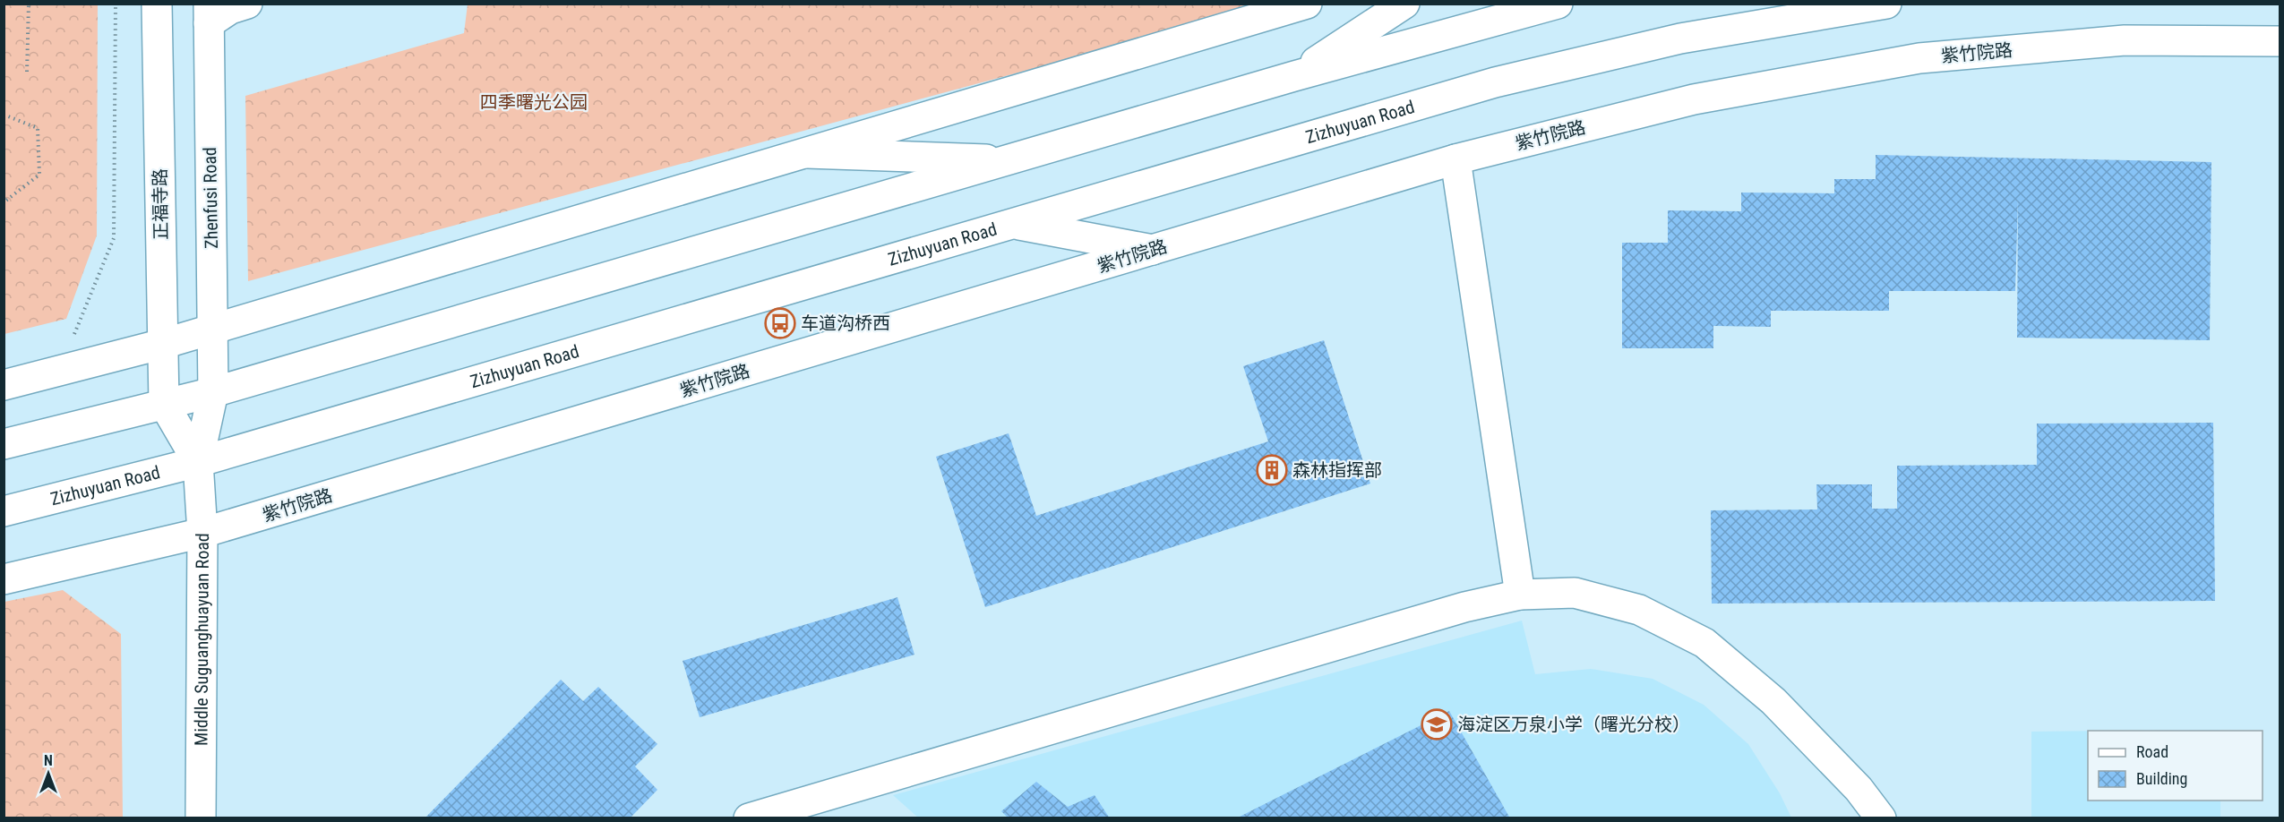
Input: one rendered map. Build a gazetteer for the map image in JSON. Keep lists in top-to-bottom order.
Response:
{
  "streets": {
    "main road": [
      "紫竹院路",
      "Zizhuyuan Road",
      "Zhenfusi Road",
      "正福寺路",
      "Middle Suguanghuayuan Road"
    ]
  },
  "crossings": [
    ["紫竹院路", "Middle Suguanghuayuan Road"],
    ["Zizhuyuan Road", "Zhenfusi Road"],
    ["Zizhuyuan Road", "Middle Suguanghuayuan Road"],
    ["Zhenfusi Road", "Middle Suguanghuayuan Road"]
  ],
  "parks": ["四季曙光公园"],
  "places": {
    "bus stop": ["车道沟桥西"],
    "building": ["森林指挥部"],
    "school or university": ["海淀区万泉小学（曙光分校）"]
  },
  "legend": ["Road", "Building"],
  "north": "top"
}
